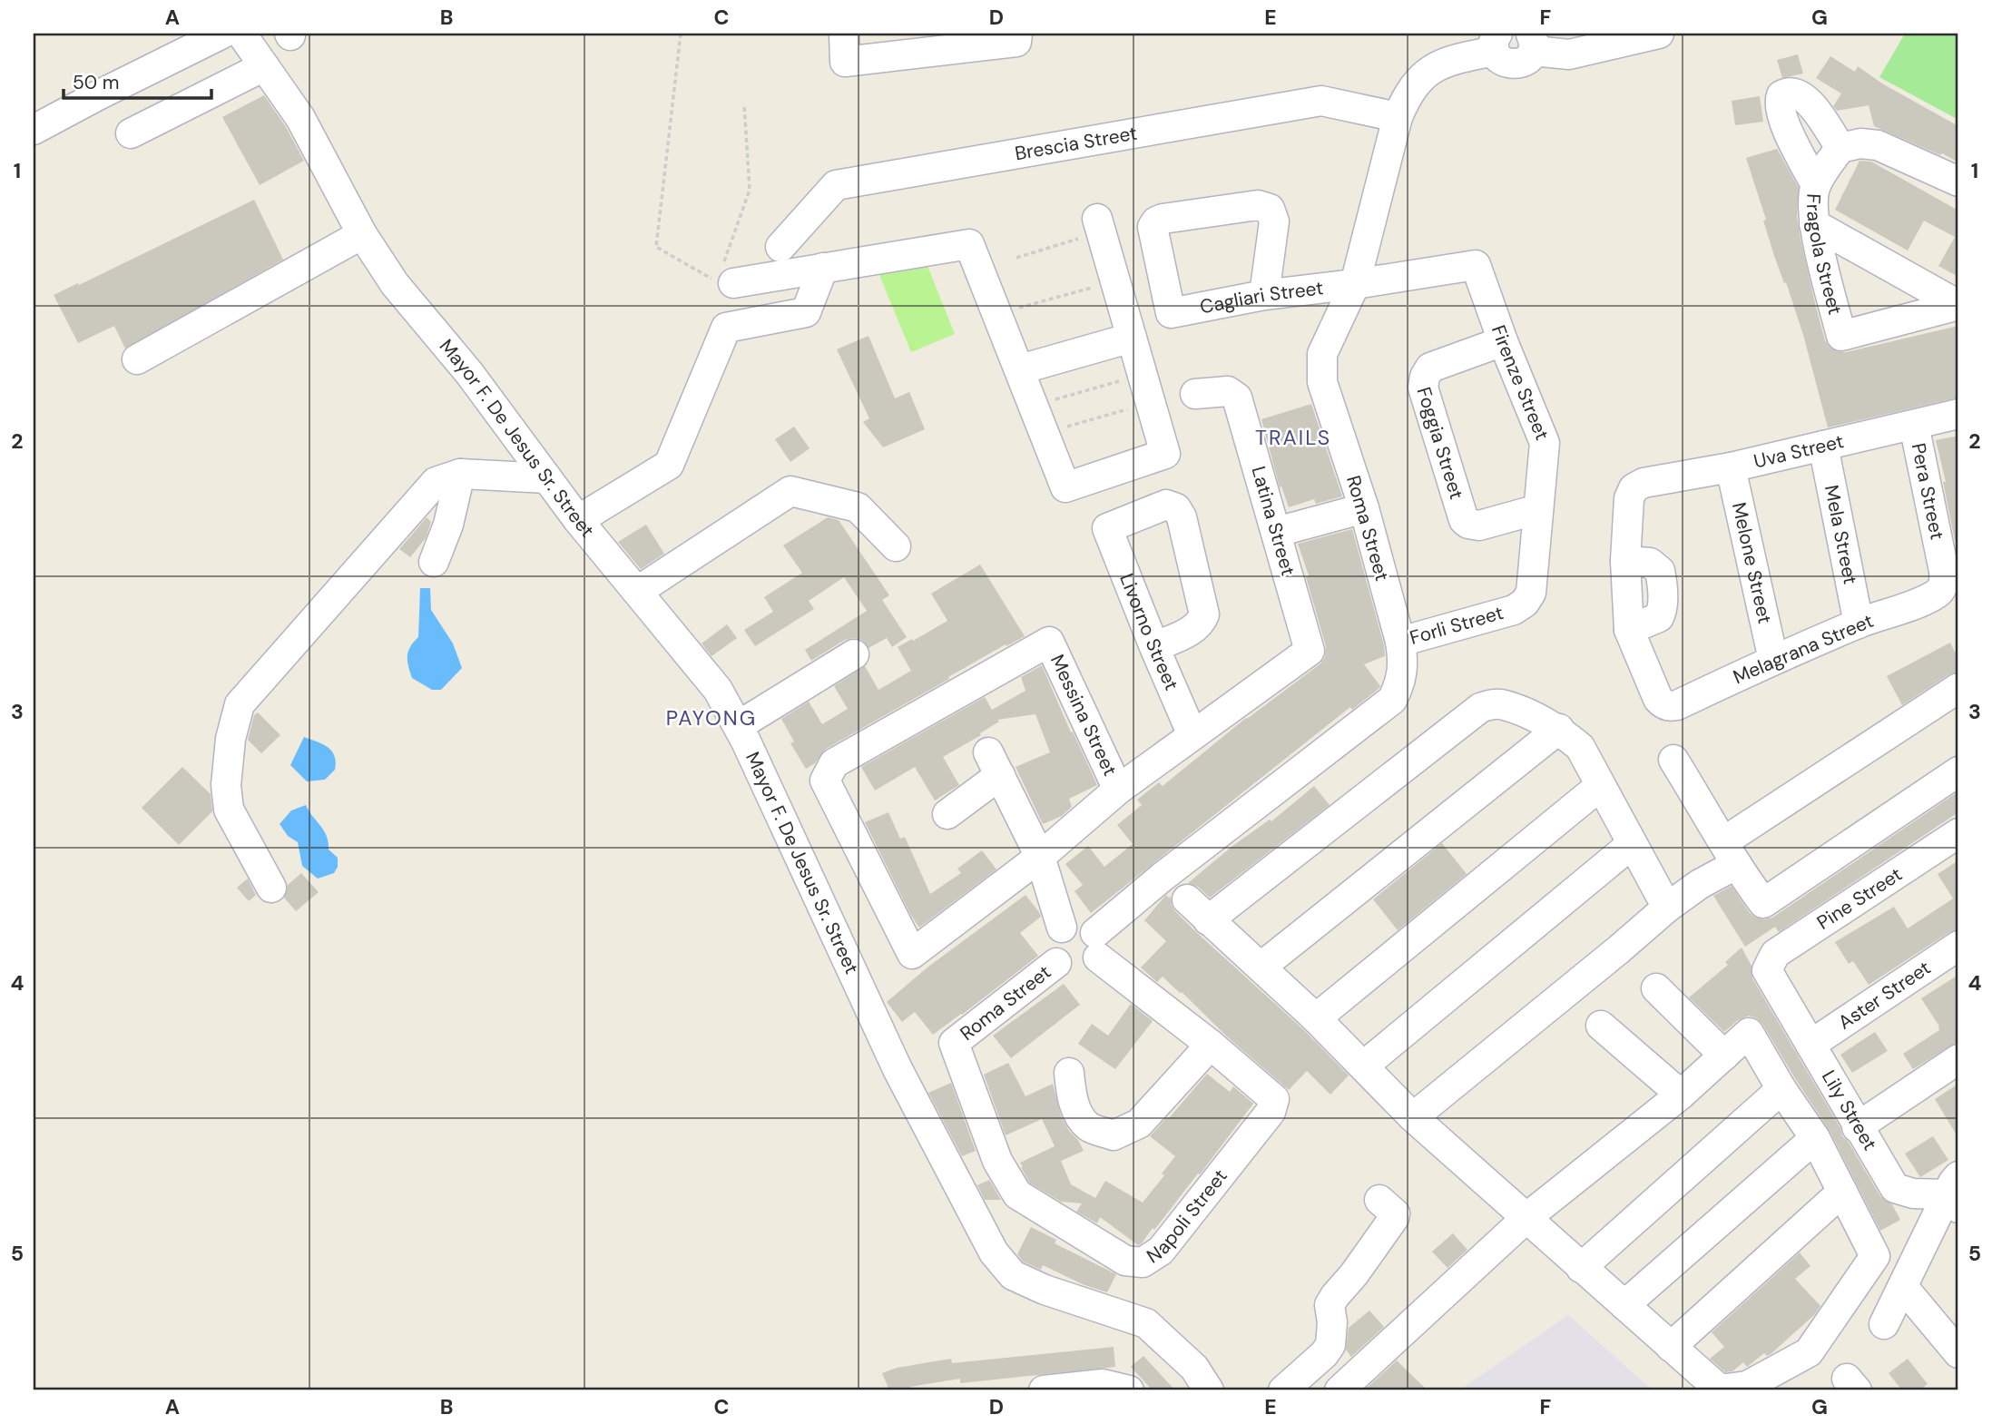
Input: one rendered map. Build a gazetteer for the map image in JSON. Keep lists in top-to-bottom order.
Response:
{
  "streets": {
    "street": [
      "Brescia Street",
      "Fragola Street",
      "Cagliari Street",
      "Firenze Street",
      "Mayor F. De Jesus Sr. Street",
      "Foggia Street",
      "Uva Street",
      "Pera Street",
      "Latina Street",
      "Roma Street",
      "Mela Street",
      "Melone Street",
      "Forli Street",
      "Livorno Street",
      "Melagrana Street",
      "Messina Street",
      "Pine Street",
      "Aster Street",
      "Lily Street",
      "Napoli Street"
    ]
  },
  "crossings": [
    ["Brescia Street", "Roma Street"],
    ["Cagliari Street", "Firenze Street"],
    ["Cagliari Street", "Roma Street"],
    ["Firenze Street", "Foggia Street"],
    ["Firenze Street", "Forli Street"],
    ["Uva Street", "Pera Street"],
    ["Uva Street", "Mela Street"],
    ["Uva Street", "Melone Street"],
    ["Uva Street", "Melagrana Street"],
    ["Pera Street", "Melagrana Street"],
    ["Latina Street", "Livorno Street"],
    ["Roma Street", "Forli Street"],
    ["Roma Street", "Napoli Street"],
    ["Mela Street", "Melagrana Street"],
    ["Melone Street", "Melagrana Street"],
    ["Pine Street", "Lily Street"],
    ["Aster Street", "Lily Street"]
  ],
  "districts": ["TRAILS", "PAYONG"],
  "scale_bar": "50 m",
  "grid": {
    "columns": [
      "A",
      "B",
      "C",
      "D",
      "E",
      "F",
      "G"
    ],
    "rows": [
      "1",
      "2",
      "3",
      "4",
      "5"
    ]
  }
}
